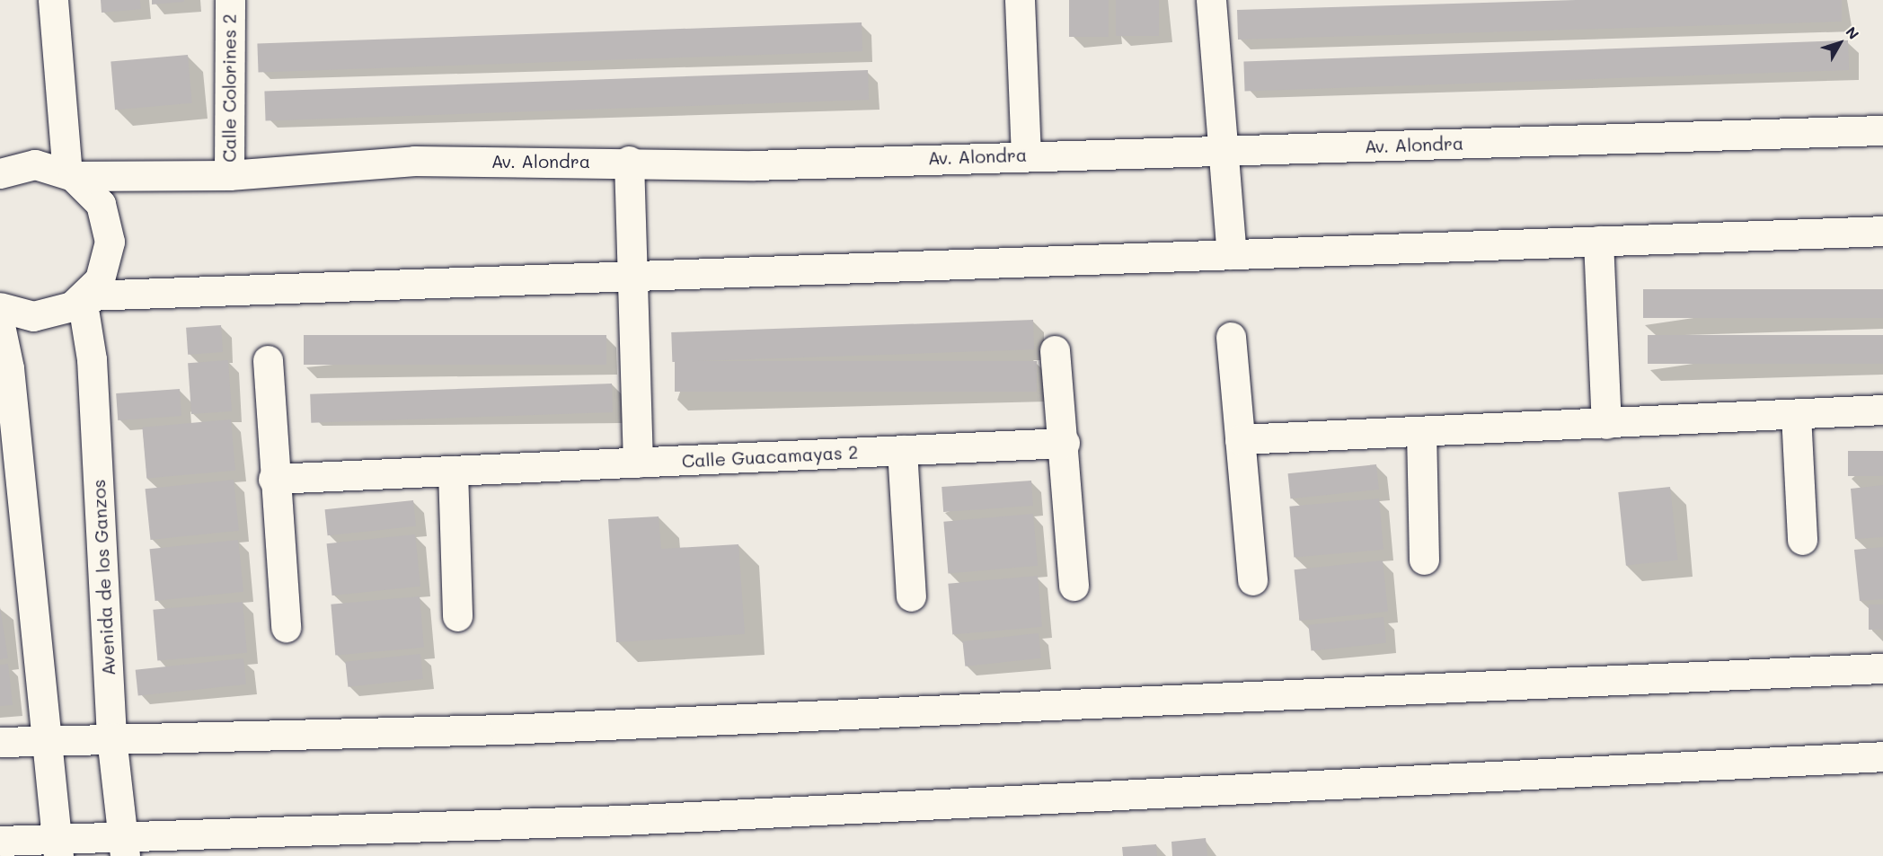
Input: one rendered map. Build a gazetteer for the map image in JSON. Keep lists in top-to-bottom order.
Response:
{
  "streets": {
    "main road": [
      "Calle Colorines 2",
      "Av. Alondra",
      "Calle Guacamayas 2",
      "Avenida de los Ganzos"
    ]
  },
  "crossings": [
    ["Calle Colorines 2", "Av. Alondra"]
  ],
  "north": "top right"
}
